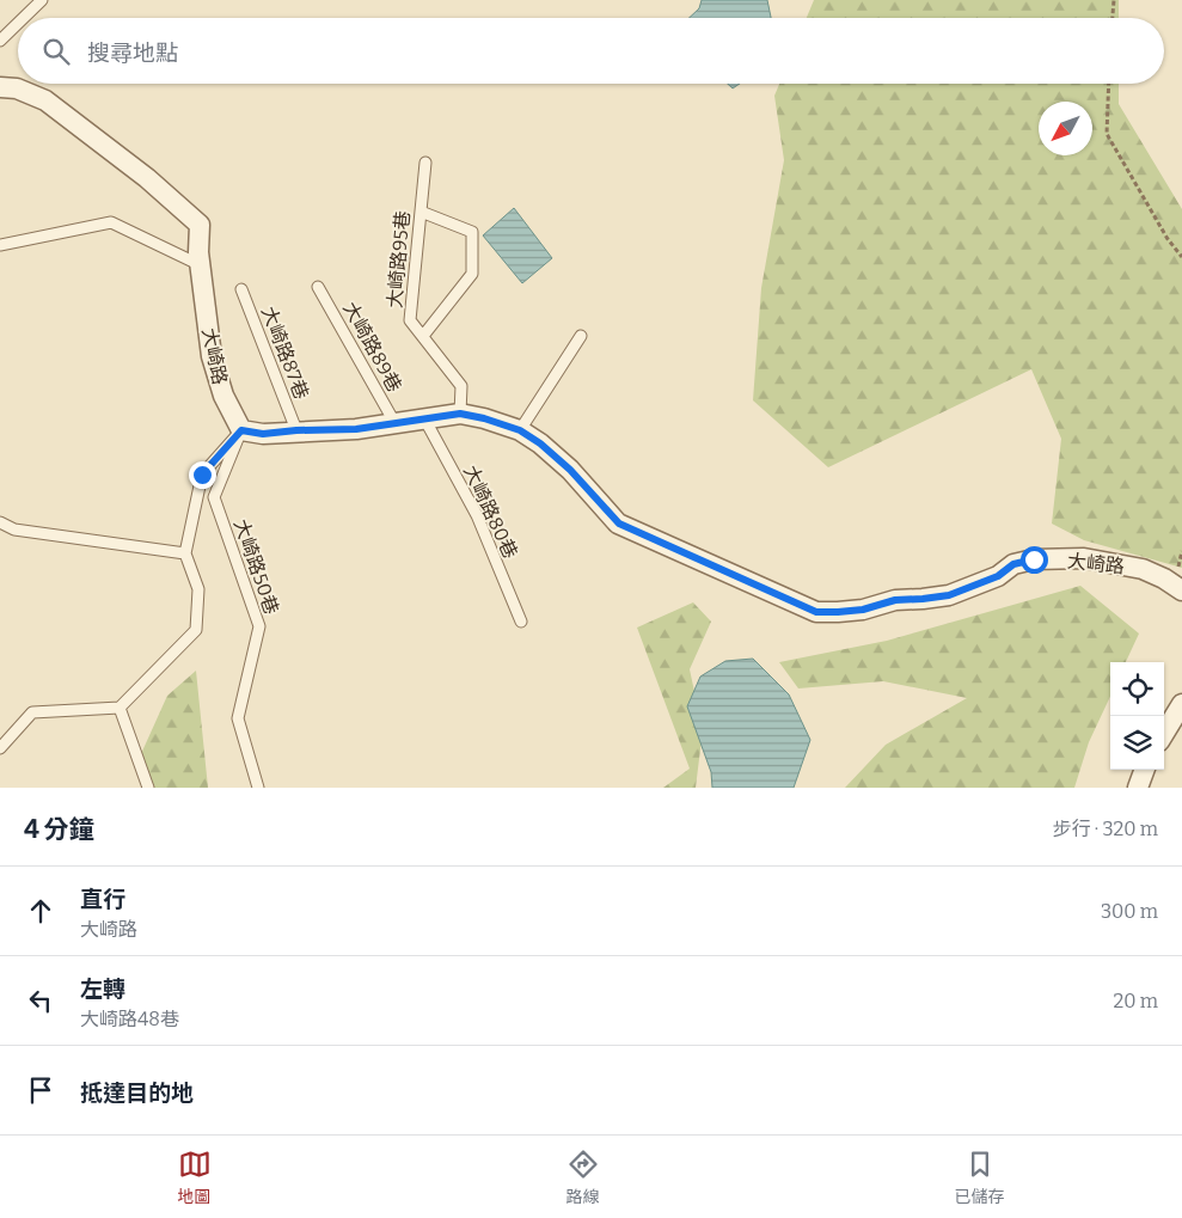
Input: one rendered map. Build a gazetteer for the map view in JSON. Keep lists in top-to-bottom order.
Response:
{
  "streets": {
    "street": ["大崎路"],
    "lane": [
      "大崎路95巷",
      "大崎路89巷",
      "大崎路87巷",
      "大崎路80巷",
      "大崎路50巷"
    ]
  },
  "crossings": [
    ["大崎路95巷", "大崎路"],
    ["大崎路89巷", "大崎路"],
    ["大崎路87巷", "大崎路"],
    ["大崎路", "大崎路80巷"],
    ["大崎路", "大崎路50巷"]
  ],
  "north": "bottom left",
  "page": {
    "search": "搜尋地點",
    "heading": ["4 分鐘", "步行 · 320 m"],
    "list": [
      ["直行", "大崎路", "300 m"],
      ["左轉", "大崎路48巷", "20 m"],
      "抵達目的地"
    ],
    "nav": ["地圖", "路線", "已儲存"]
  }
}
